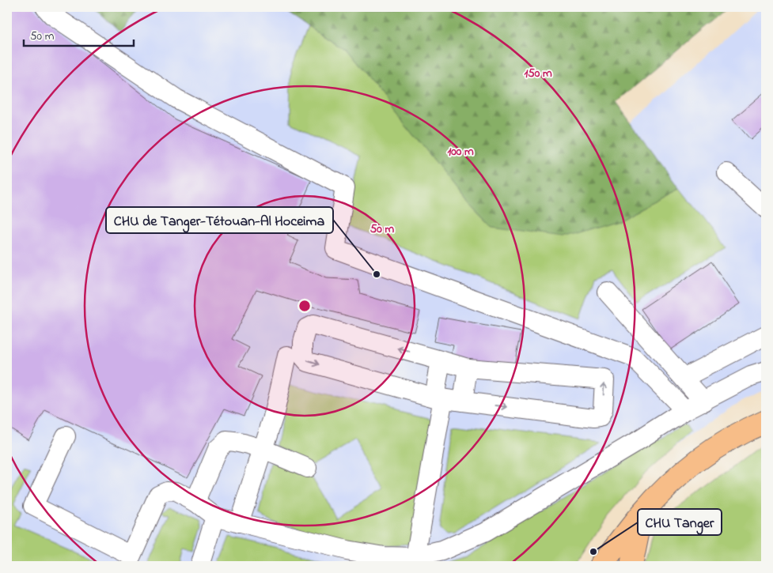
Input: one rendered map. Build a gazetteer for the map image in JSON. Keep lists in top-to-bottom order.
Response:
{
  "places": ["CHU de Tanger-Tétouan-Al Hoceima", "CHU Tanger"],
  "scale_bar": "50 m",
  "rings": ["150 m", "100 m", "50 m"]
}
